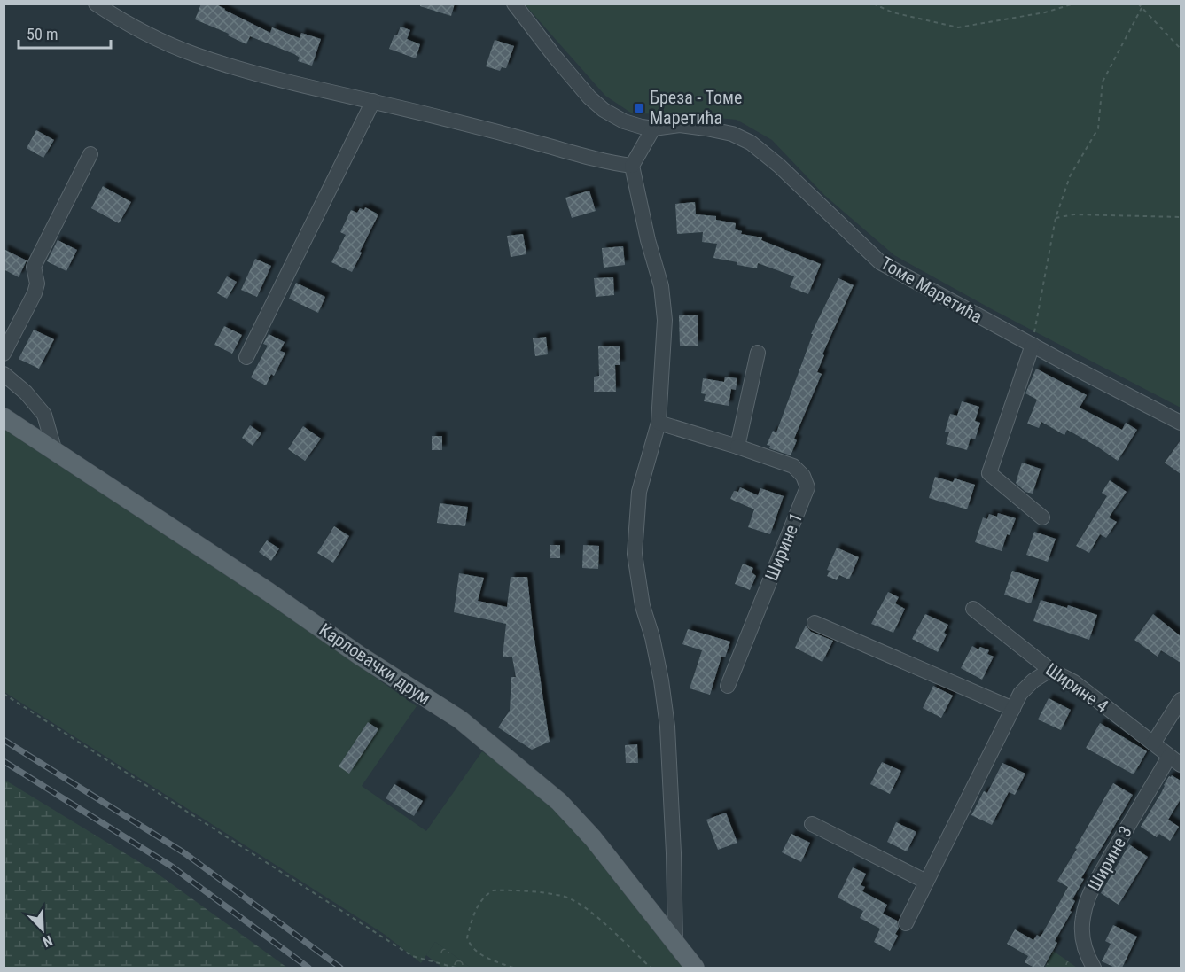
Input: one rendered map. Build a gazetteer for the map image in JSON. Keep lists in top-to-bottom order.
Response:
{
  "streets": {
    "main road": ["Карловачки друм"],
    "street": [
      "Томе Маретића",
      "Ширине 1",
      "Ширине 4",
      "Ширине 3"
    ]
  },
  "crossings": [
    ["Ширине 4", "Ширине 3"]
  ],
  "places": {
    "transit": ["Бреза - Томе Маретића"]
  },
  "scale_bar": "50 m",
  "north": "bottom right"
}
